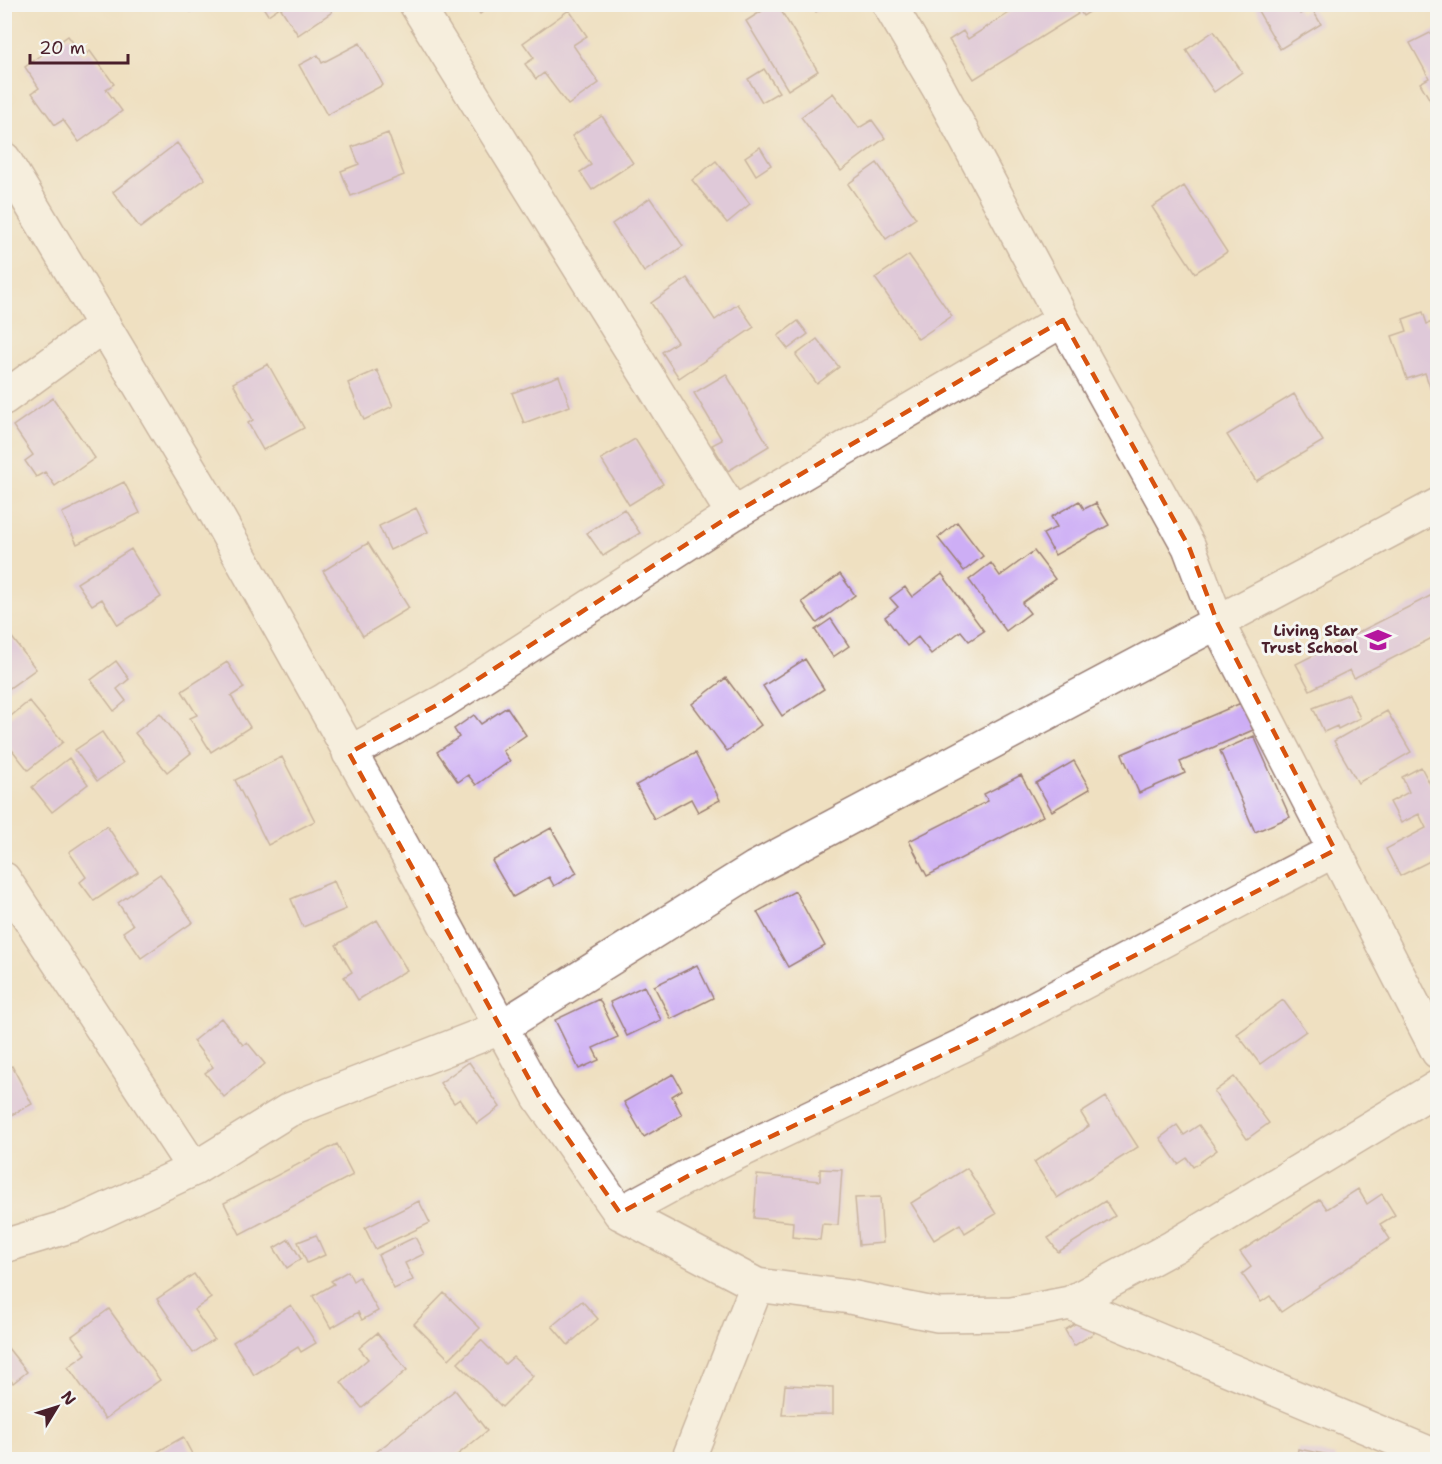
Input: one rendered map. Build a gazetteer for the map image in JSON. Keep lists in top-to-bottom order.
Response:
{
  "places": {
    "school or university": ["Living Star Trust School"]
  },
  "scale_bar": "20 m",
  "north": "top right"
}
